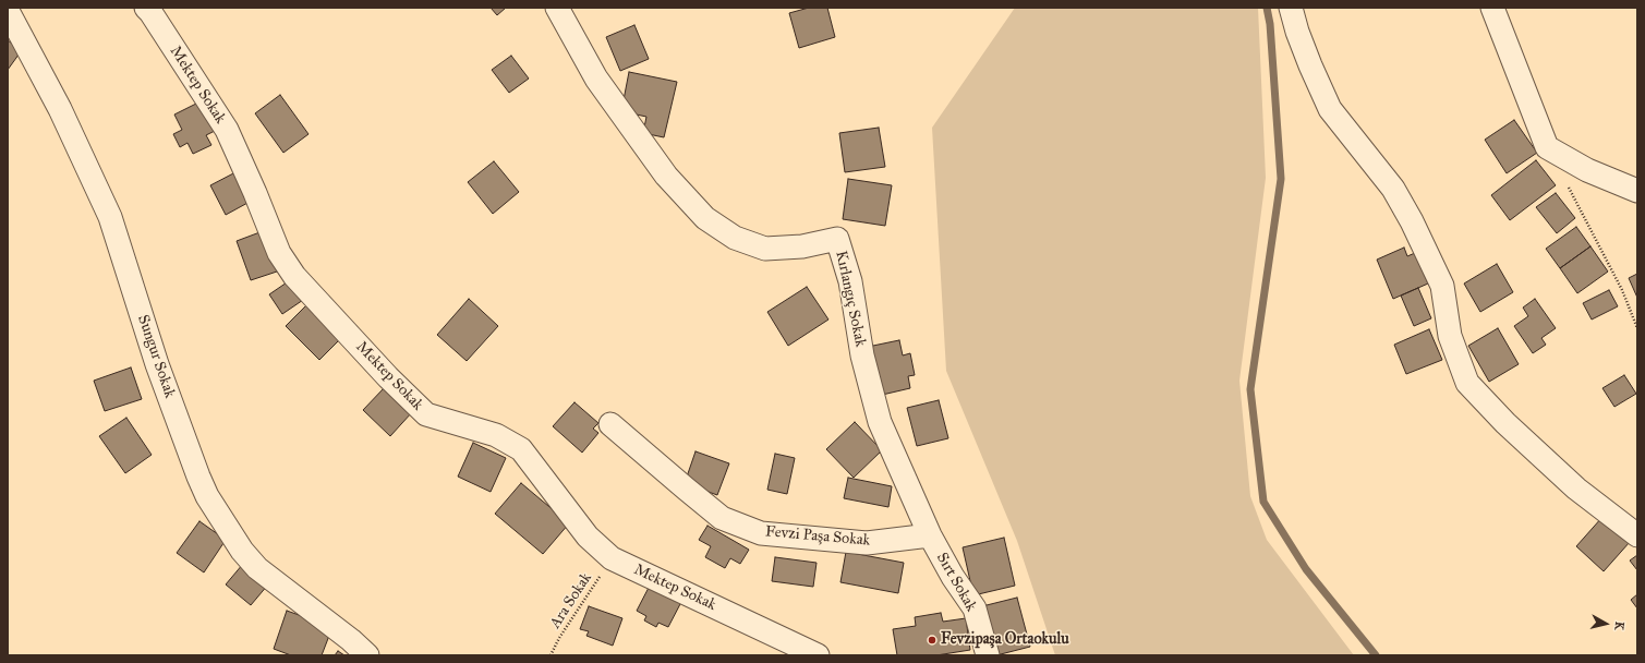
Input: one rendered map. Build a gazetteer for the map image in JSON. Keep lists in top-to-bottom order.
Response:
{
  "streets": {
    "street": [
      "Mektep Sokak",
      "Kırlangıç Sokak",
      "Sungur Sokak",
      "Fevzi Paşa Sokak",
      "Sırt Sokak"
    ],
    "path": ["Ara Sokak"]
  },
  "crossings": [
    ["Mektep Sokak", "Ara Sokak"],
    ["Kırlangıç Sokak", "Fevzi Paşa Sokak"],
    ["Kırlangıç Sokak", "Sırt Sokak"],
    ["Fevzi Paşa Sokak", "Sırt Sokak"]
  ],
  "places": ["Fevzipaşa Ortaokulu"],
  "north": "right"
}
